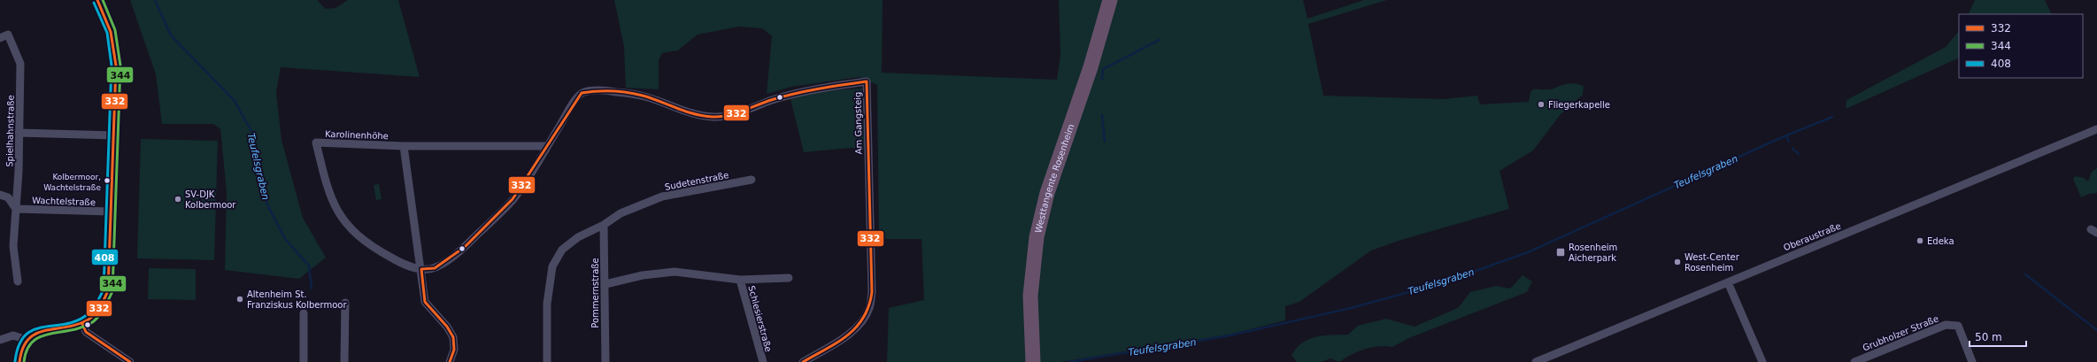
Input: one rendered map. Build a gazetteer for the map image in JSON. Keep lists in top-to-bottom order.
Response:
{
  "streets": {
    "highway": ["Westtangente Rosenheim"],
    "street": [
      "Am Gangsteig",
      "Spielhahnstraße",
      "Karolinenhöhe",
      "Sudetenstraße",
      "Wachtelstraße",
      "Oberaustraße",
      "Pommernstraße",
      "Schlesierstraße",
      "Grubholzer Straße"
    ]
  },
  "crossings": [
    ["Am Gangsteig", "Karolinenhöhe"],
    ["Spielhahnstraße", "Wachtelstraße"],
    ["Sudetenstraße", "Pommernstraße"],
    ["Pommernstraße", "Schlesierstraße"]
  ],
  "water": ["Teufelsgraben"],
  "places": {
    "other": [
      "Fliegerkapelle",
      "Kolbermoor, Wachtelstraße",
      "SV-DJK Kolbermoor",
      "Edeka",
      "West-Center Rosenheim",
      "Altenheim St. Franziskus Kolbermoor"
    ],
    "transit": ["Rosenheim Aicherpark"]
  },
  "lines": ["transit line 332", "transit line 344", "transit line 408"],
  "legend": ["332", "344", "408"],
  "scale_bar": "50 m"
}
